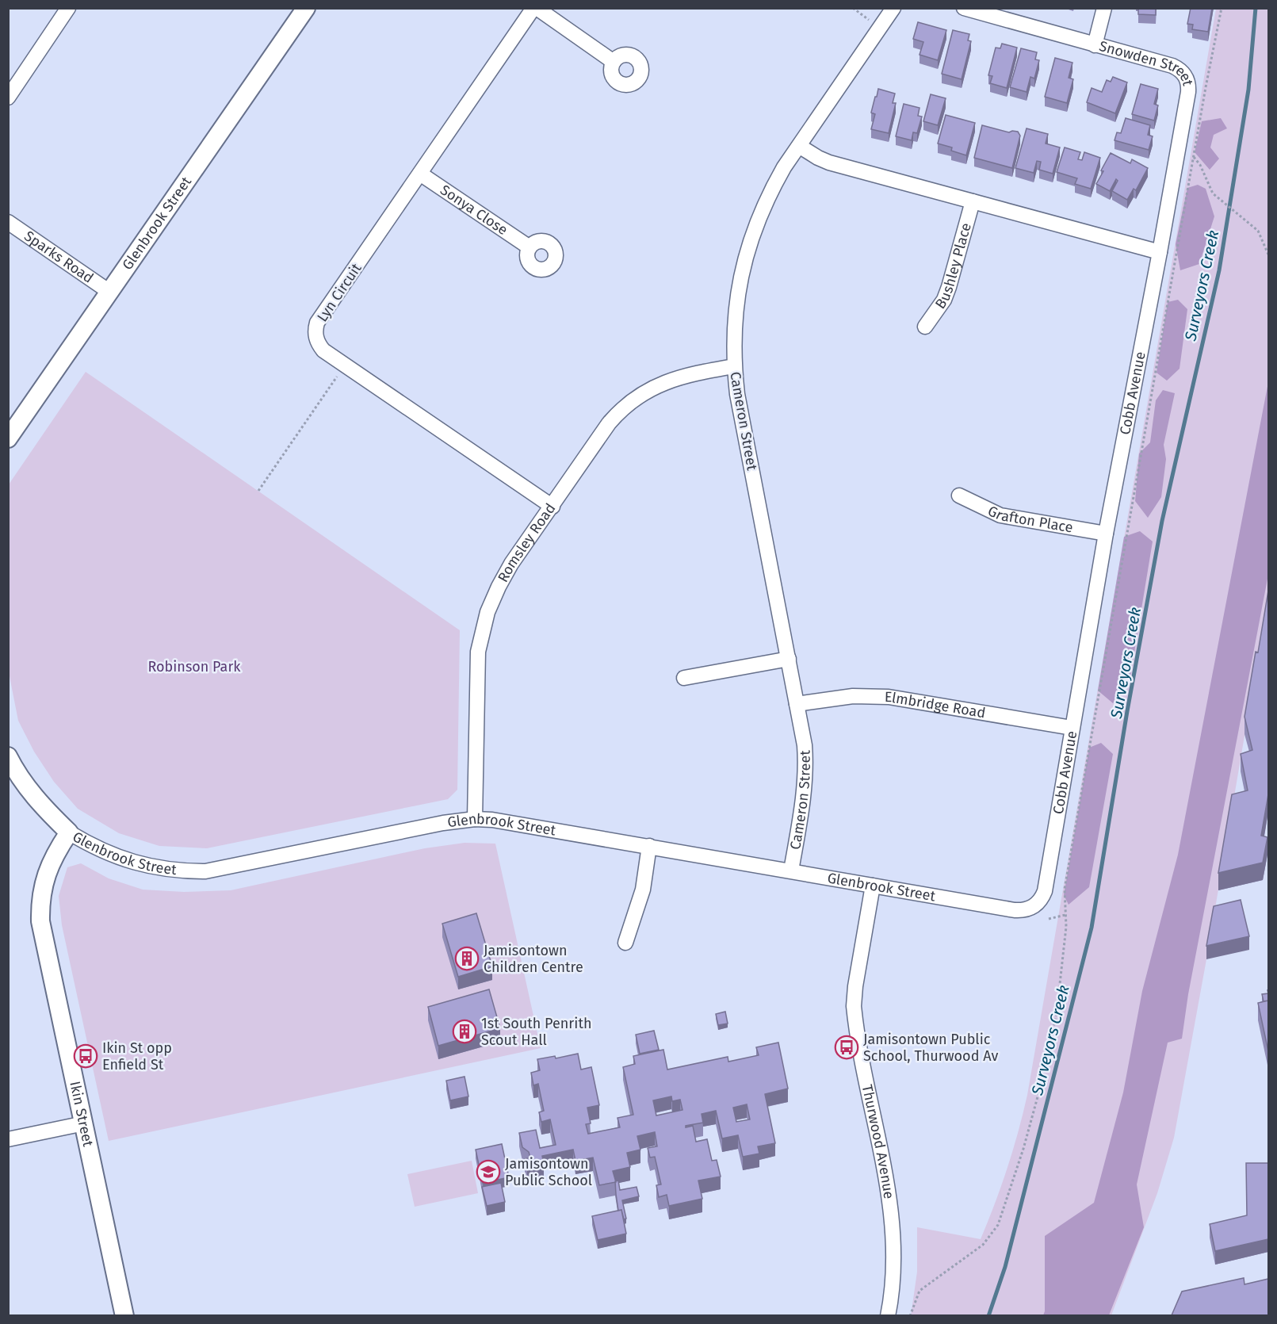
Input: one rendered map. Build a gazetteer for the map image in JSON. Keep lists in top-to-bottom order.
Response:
{
  "streets": {
    "street": [
      "Snowden Street",
      "Sonya Close",
      "Glenbrook Street",
      "Sparks Road",
      "Bushley Place",
      "Lyn Circuit",
      "Cobb Avenue",
      "Cameron Street",
      "Grafton Place",
      "Romsley Road",
      "Elmbridge Road",
      "Ikin Street",
      "Thurwood Avenue"
    ]
  },
  "crossings": [
    ["Snowden Street", "Cobb Avenue"],
    ["Sonya Close", "Lyn Circuit"],
    ["Glenbrook Street", "Sparks Road"],
    ["Glenbrook Street", "Cobb Avenue"],
    ["Glenbrook Street", "Cameron Street"],
    ["Glenbrook Street", "Romsley Road"],
    ["Glenbrook Street", "Ikin Street"],
    ["Glenbrook Street", "Thurwood Avenue"],
    ["Lyn Circuit", "Romsley Road"],
    ["Cobb Avenue", "Grafton Place"],
    ["Cobb Avenue", "Elmbridge Road"],
    ["Cameron Street", "Romsley Road"],
    ["Cameron Street", "Elmbridge Road"]
  ],
  "water": ["Surveyors Creek"],
  "parks": ["Robinson Park"],
  "places": {
    "building": ["Jamisontown Children Centre", "1st South Penrith Scout Hall"],
    "bus stop": ["Jamisontown Public School, Thurwood Av", "Ikin St opp Enfield St"],
    "school or university": ["Jamisontown Public School"]
  }
}
